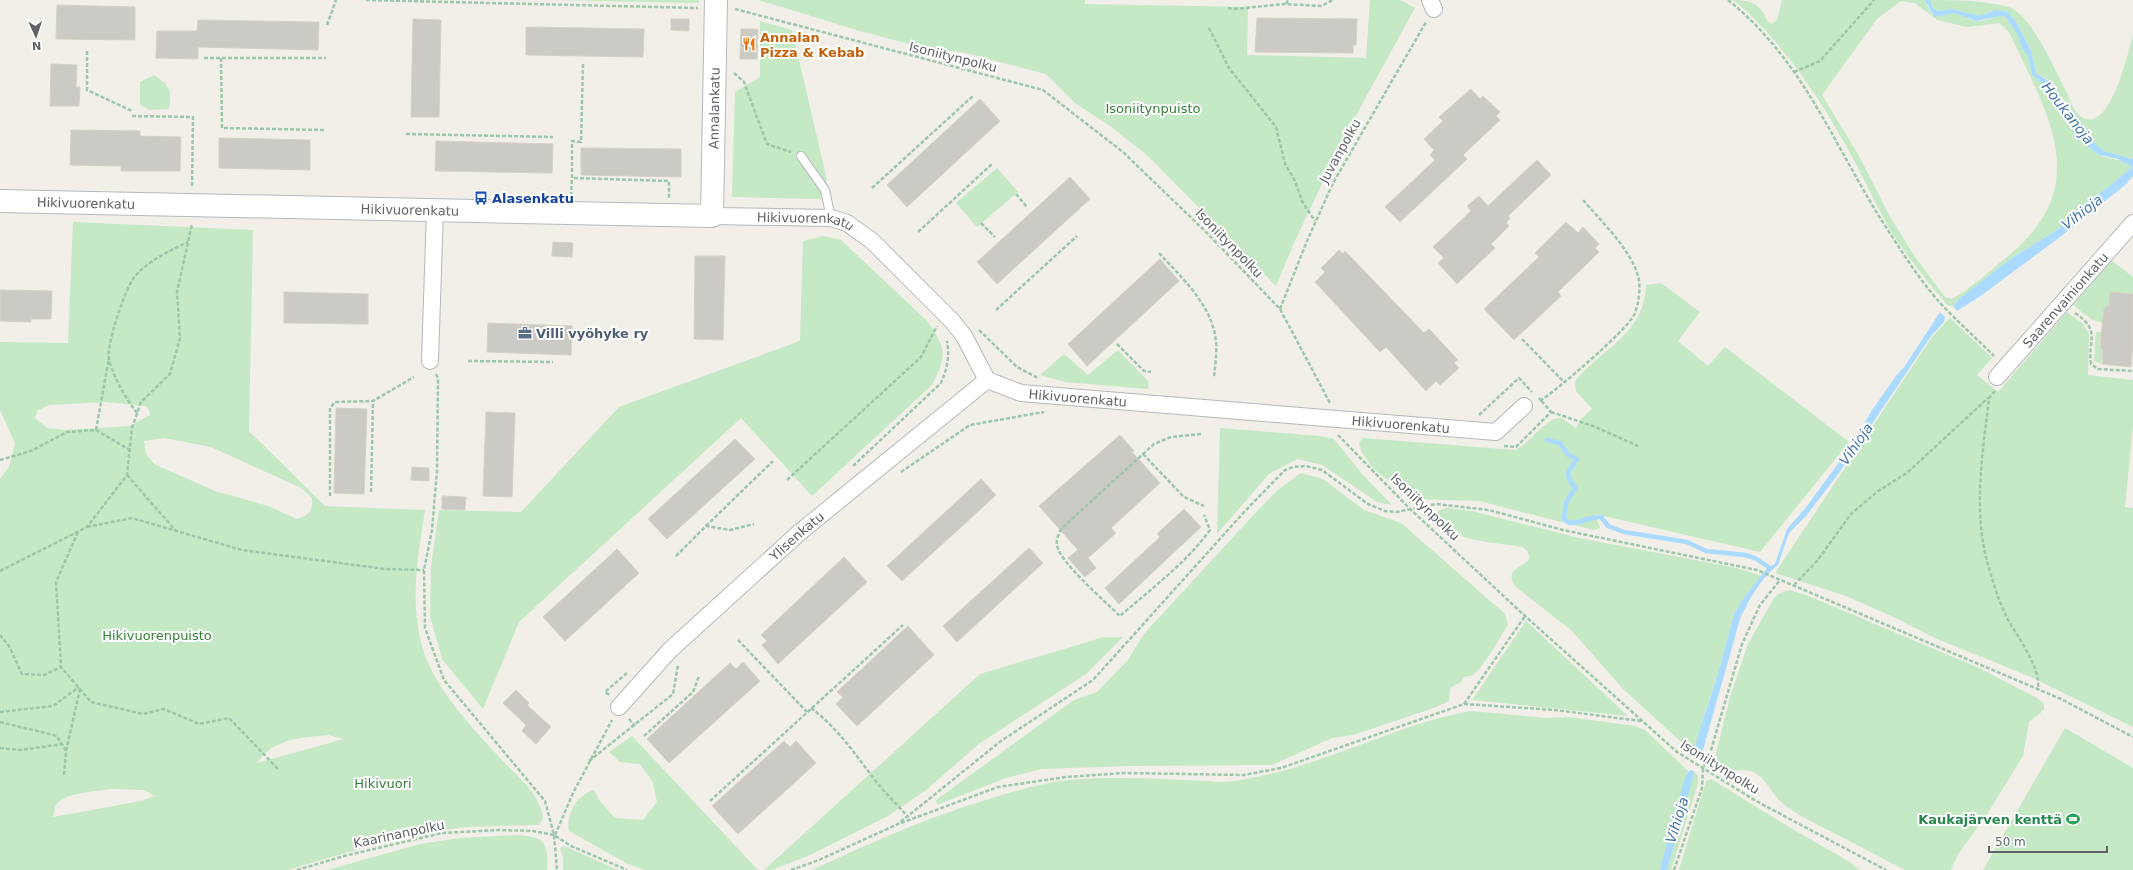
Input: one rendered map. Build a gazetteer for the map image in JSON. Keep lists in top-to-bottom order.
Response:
{
  "streets": {
    "street": [
      "Annalankatu",
      "Hikivuorenkatu",
      "Saarenvainionkatu",
      "Ylisenkatu"
    ],
    "path": ["Isoniitynpolku", "Juvanpolku", "Kaarinanpolku"]
  },
  "crossings": [
    ["Isoniitynpolku", "Annalankatu"],
    ["Isoniitynpolku", "Juvanpolku"],
    ["Annalankatu", "Hikivuorenkatu"],
    ["Hikivuorenkatu", "Ylisenkatu"]
  ],
  "water": ["Houkanoja", "Vihioja"],
  "parks": ["Isoniitynpuisto", "Hikivuorenpuisto", "Hikivuori"],
  "places": {
    "restaurant": ["Annalan Pizza & Kebab"],
    "bus stop": ["Alasenkatu"],
    "office": ["Villi vyöhyke ry"],
    "sports": ["Kaukajärven kenttä"]
  },
  "scale_bar": "50 m",
  "north": "bottom"
}
